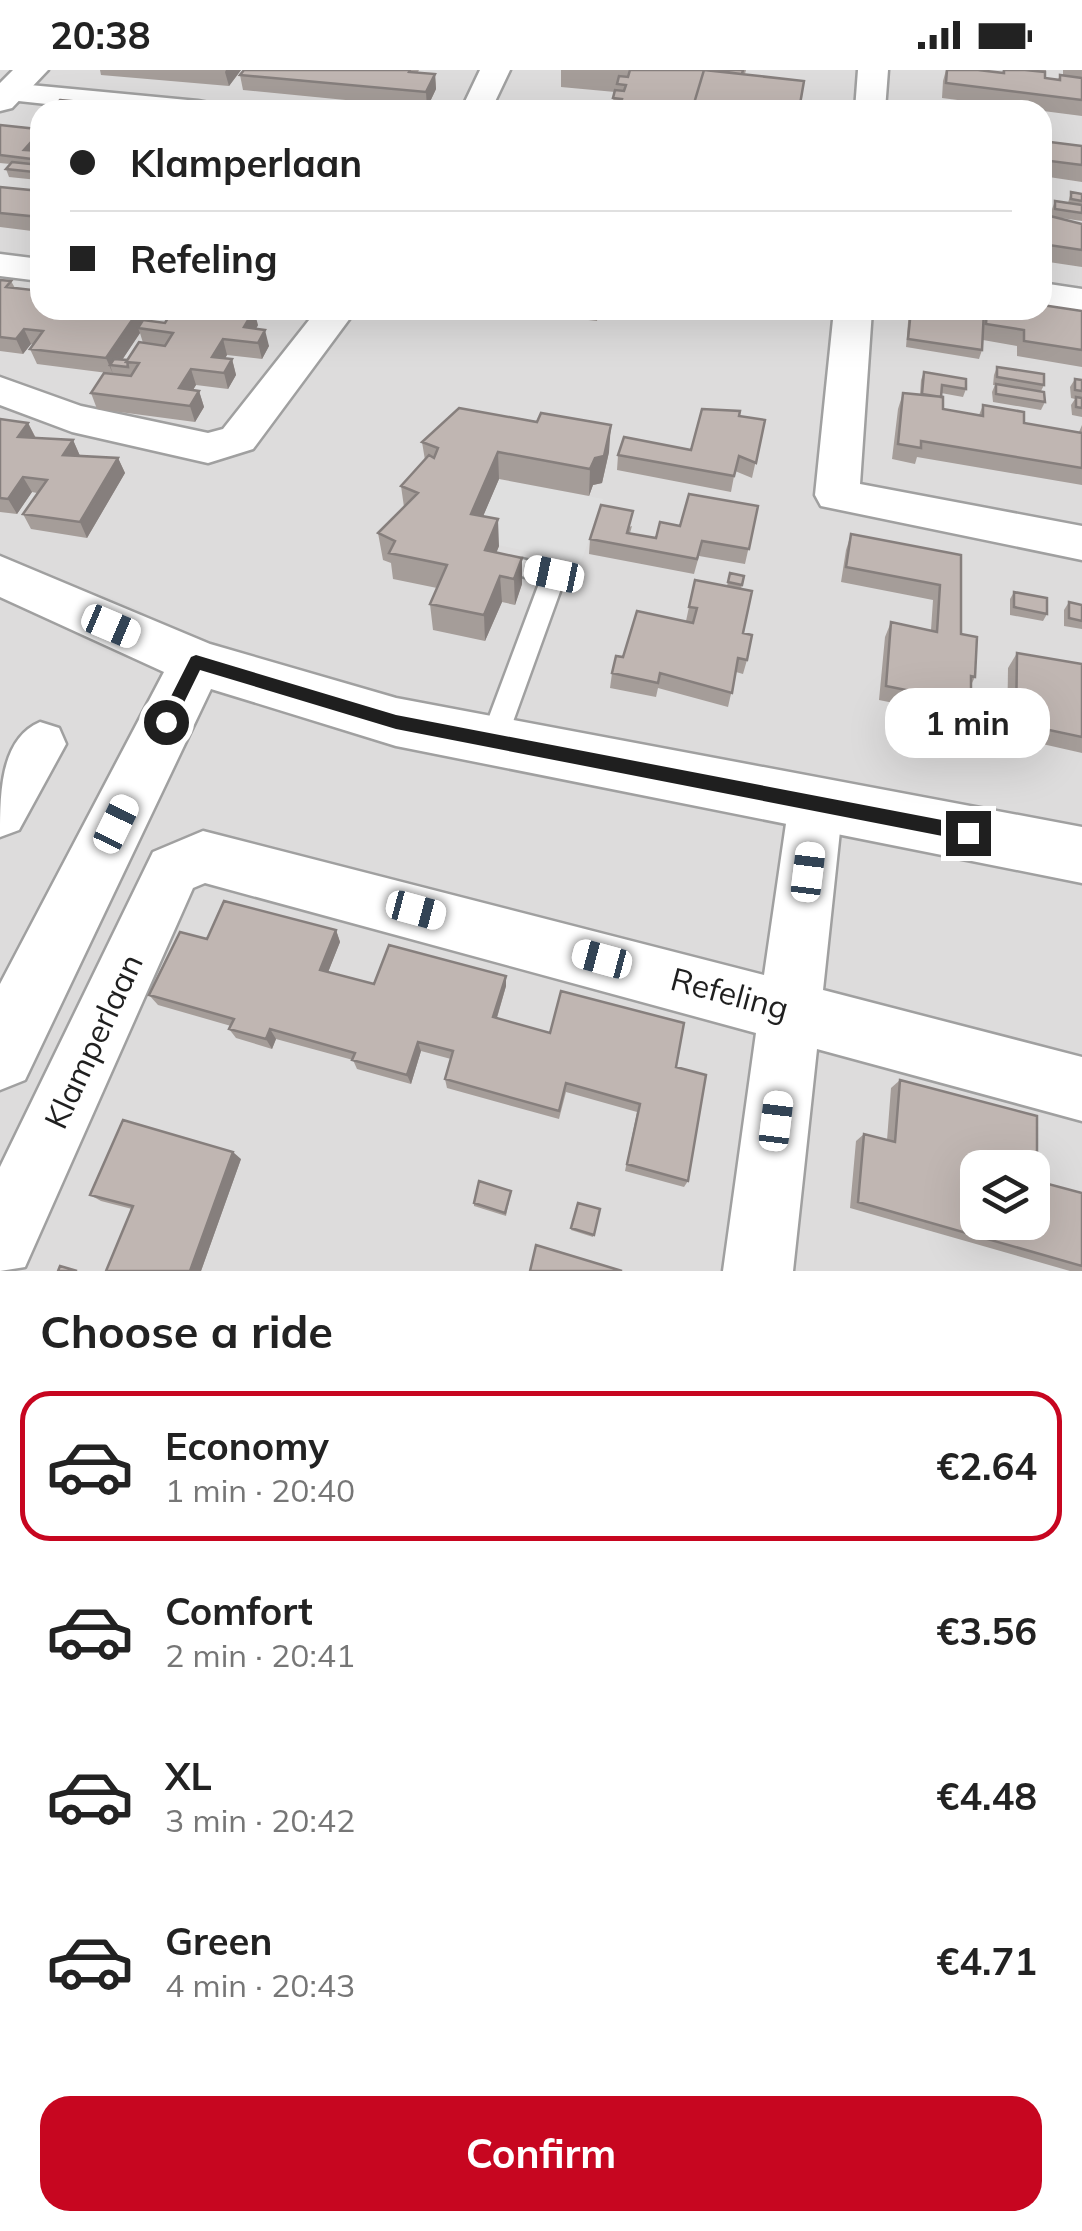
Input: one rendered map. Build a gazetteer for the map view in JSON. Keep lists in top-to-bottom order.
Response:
{
  "streets": {
    "street": ["Refeling", "Klamperlaan"]
  },
  "crossings": [
    ["Refeling", "Klamperlaan"]
  ],
  "page": {
    "status": "20:38",
    "banner": ["Klamperlaan", "Refeling"],
    "bubble": "1 min",
    "heading": "Choose a ride",
    "list": [
      {
        "name": "Economy",
        "note": "1 min · 20:40",
        "value": "€2.64"
      },
      {
        "name": "Comfort",
        "note": "2 min · 20:41",
        "value": "€3.56"
      },
      {
        "name": "XL",
        "note": "3 min · 20:42",
        "value": "€4.48"
      },
      {
        "name": "Green",
        "note": "4 min · 20:43",
        "value": "€4.71"
      }
    ],
    "buttons": "Confirm"
  }
}
